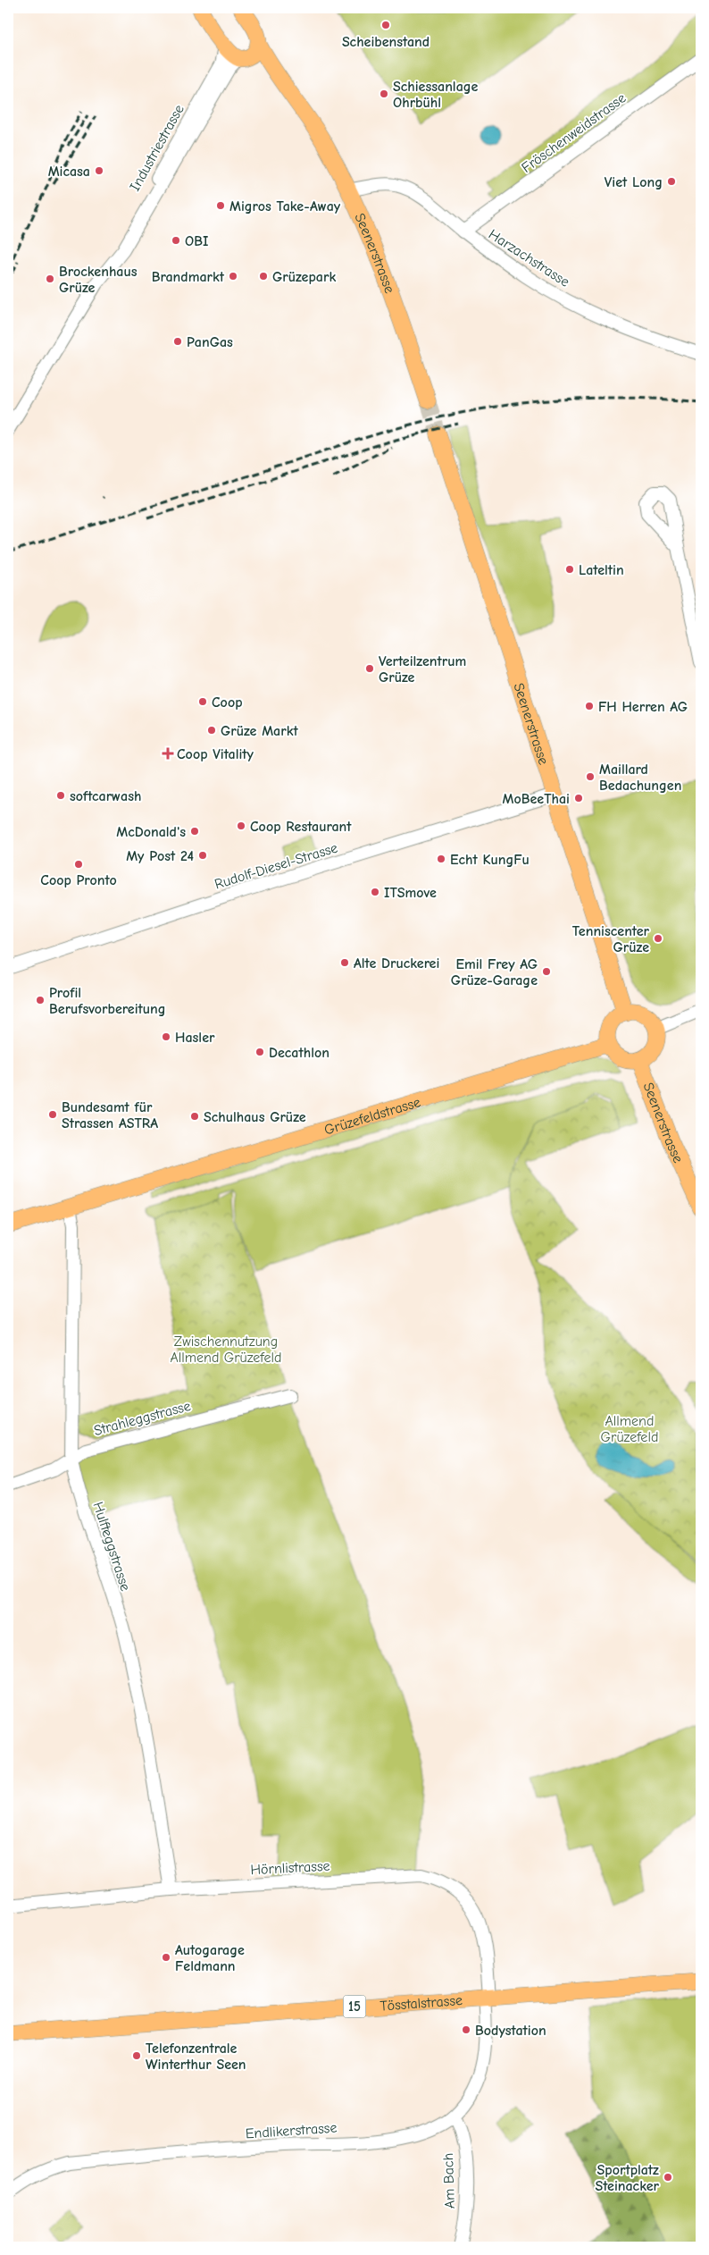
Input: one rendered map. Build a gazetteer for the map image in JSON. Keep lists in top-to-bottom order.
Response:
{
  "streets": {
    "main road": [
      "Seenerstrasse",
      "Grüzefeldstrasse",
      "Tösstalstrasse",
      "15"
    ],
    "street": [
      "Fröschenweidstrasse",
      "Industriestrasse",
      "Harzachstrasse",
      "Rudolf-Diesel-Strasse",
      "Strahleggstrasse",
      "Hulfteggstrasse",
      "Hörnlistrasse",
      "Endlikerstrasse",
      "Am Bach"
    ]
  },
  "crossings": [
    ["Fröschenweidstrasse", "Harzachstrasse"],
    ["Industriestrasse", "Seenerstrasse"],
    ["Seenerstrasse", "Harzachstrasse"],
    ["Seenerstrasse", "Rudolf-Diesel-Strasse"],
    ["Seenerstrasse", "Grüzefeldstrasse"],
    ["Grüzefeldstrasse", "Hulfteggstrasse"],
    ["Strahleggstrasse", "Hulfteggstrasse"],
    ["Hulfteggstrasse", "Hörnlistrasse"],
    ["Hörnlistrasse", "Tösstalstrasse"],
    ["Hörnlistrasse", "Endlikerstrasse"],
    ["Tösstalstrasse", "Endlikerstrasse"],
    ["Endlikerstrasse", "Am Bach"]
  ],
  "parks": ["Zwischennutzung Allmend Grüzefeld", "Allmend Grüzefeld"],
  "places": {
    "other": [
      "Scheibenstand",
      "Schiessanlage Ohrbühl",
      "Micasa",
      "Viet Long",
      "Migros Take-Away",
      "OBI",
      "Brandmarkt",
      "Grüzepark",
      "Brockenhaus Grüze",
      "PanGas",
      "Lateltin",
      "Verteilzentrum Grüze",
      "Coop",
      "FH Herren AG",
      "Grüze Markt",
      "Maillard Bedachungen",
      "softcarwash",
      "MoBeeThai",
      "Coop Restaurant",
      "McDonald's",
      "My Post 24",
      "Echt KungFu",
      "Coop Pronto",
      "ITSmove",
      "Tenniscenter Grüze",
      "Alte Druckerei",
      "Emil Frey AG Grüze-Garage",
      "Profil Berufsvorbereitung",
      "Hasler",
      "Decathlon",
      "Bundesamt für Strassen ASTRA",
      "Schulhaus Grüze",
      "Autogarage Feldmann",
      "Bodystation",
      "Telefonzentrale Winterthur Seen",
      "Sportplatz Steinacker"
    ],
    "health": ["Coop Vitality"]
  }
}
